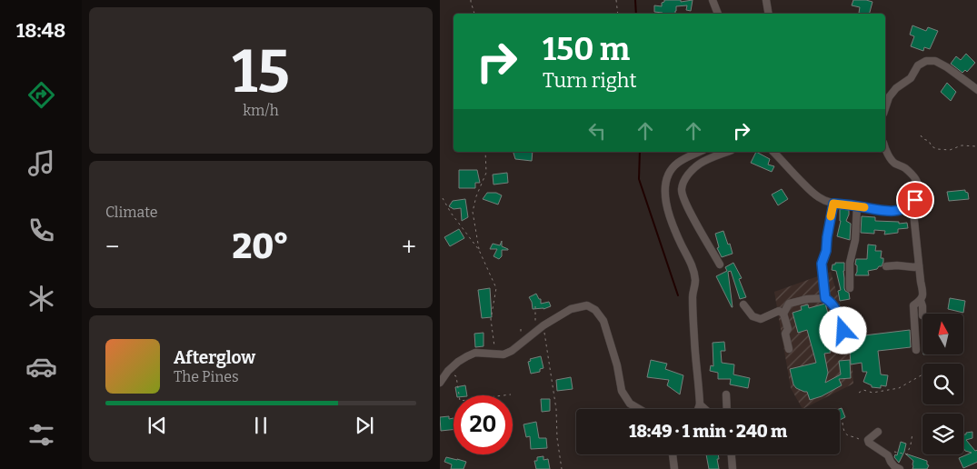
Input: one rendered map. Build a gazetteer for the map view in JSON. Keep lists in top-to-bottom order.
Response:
{
  "north": "top",
  "page": {
    "tabs": "18:48",
    "tile": [
      ["15", "km/h"],
      "Climate"
    ],
    "turn": ["150 m", "Turn right"],
    "heat": ["−", "20°", "+"],
    "song": ["Afterglow", "The Pines"],
    "limit": "20",
    "trip": "18:49 · 1 min · 240 m"
  }
}
